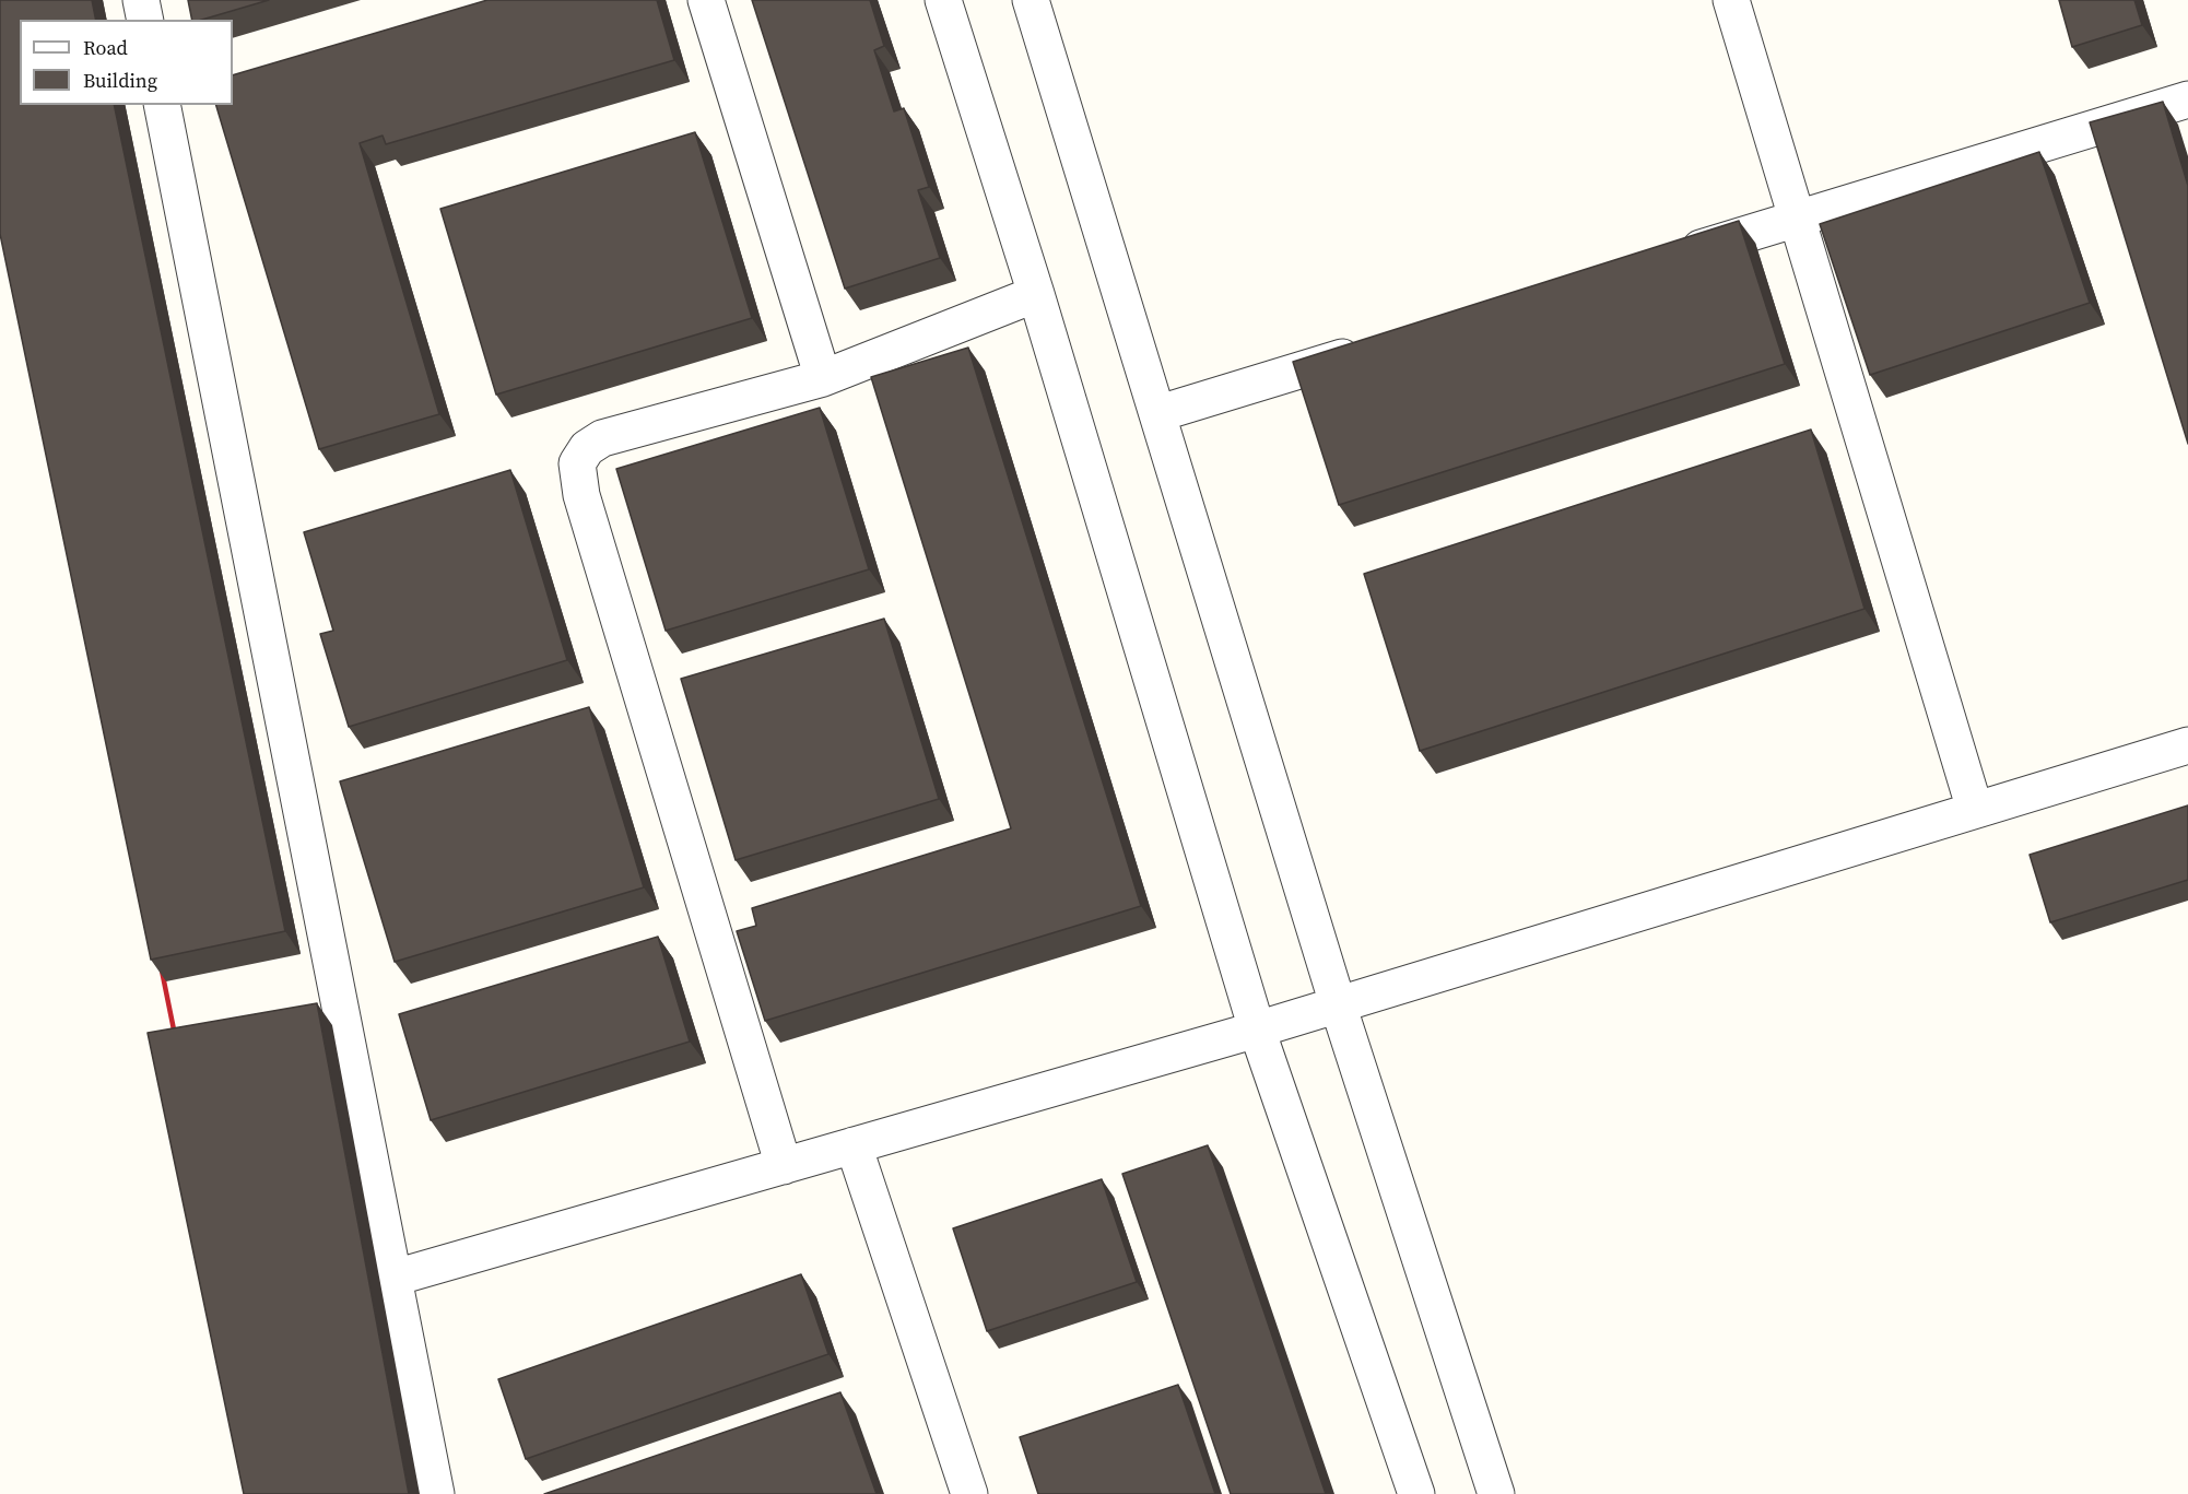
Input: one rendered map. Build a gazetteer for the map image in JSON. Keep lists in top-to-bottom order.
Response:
{
  "legend": ["Road", "Building"]
}
